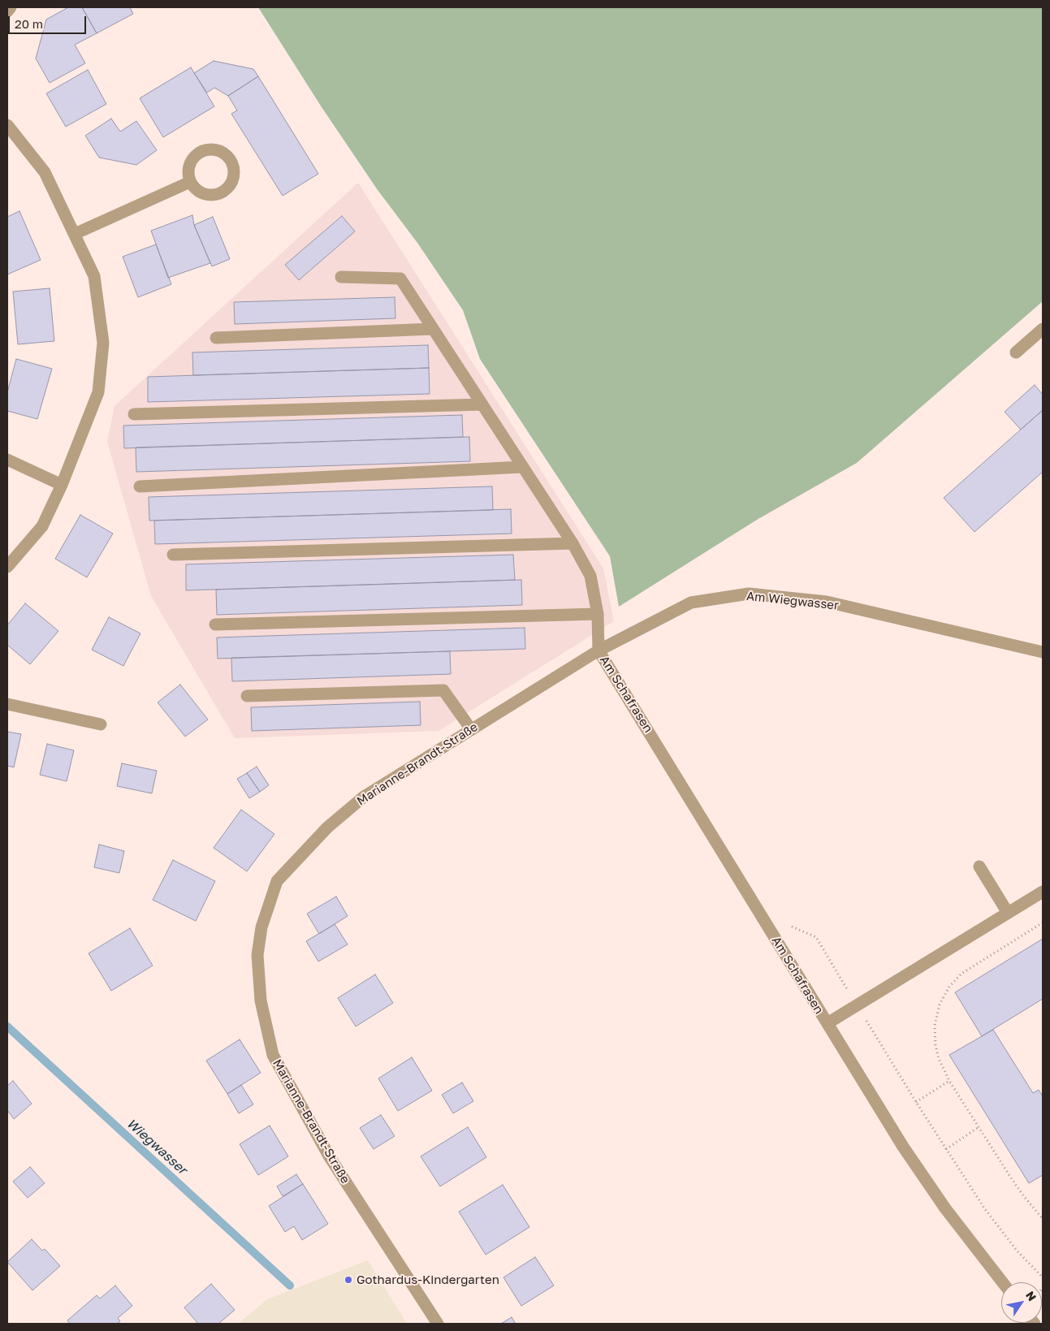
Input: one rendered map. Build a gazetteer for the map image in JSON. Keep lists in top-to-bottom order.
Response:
{
  "streets": {
    "street": ["Am Wiegwasser", "Am Schafrasen", "Marianne-Brandt-Straße"]
  },
  "crossings": [
    ["Am Wiegwasser", "Am Schafrasen"],
    ["Am Wiegwasser", "Marianne-Brandt-Straße"],
    ["Am Schafrasen", "Marianne-Brandt-Straße"]
  ],
  "water": ["Wiegwasser"],
  "places": ["Gothardus-Kindergarten"],
  "scale_bar": "20 m",
  "north": "top right"
}
